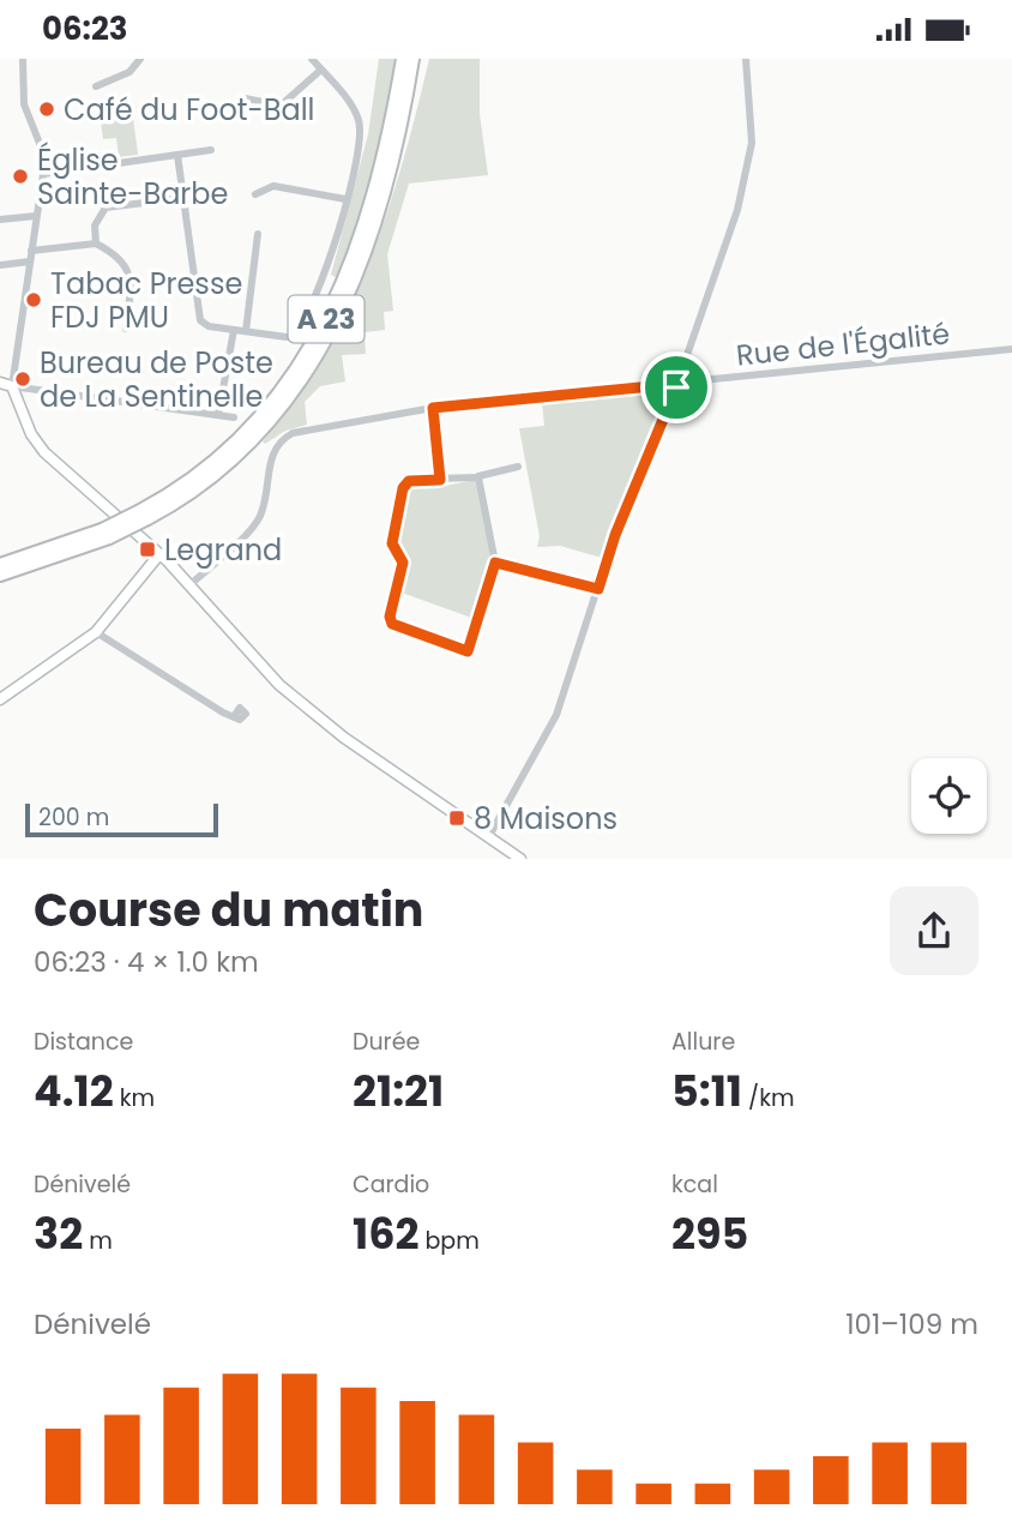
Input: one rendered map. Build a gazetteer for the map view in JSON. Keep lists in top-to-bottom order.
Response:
{
  "streets": {
    "highway": ["A 23"],
    "street": ["Rue de l'Égalité"]
  },
  "places": {
    "other": [
      "Café du Foot-Ball",
      "Église Sainte-Barbe",
      "Tabac Presse FDJ PMU",
      "Bureau de Poste de La Sentinelle"
    ],
    "transit": ["Legrand", "8 Maisons"]
  },
  "scale_bar": "200 m",
  "page": {
    "status": "06:23",
    "scale": "200 m",
    "heading": ["Course du matin", "06:23 · 4 × 1.0 km"],
    "stats": [
      ["Distance", "4.12 km"],
      ["Durée", "21:21"],
      ["Allure", "5:11 /km"],
      ["Dénivelé", "32 m"],
      ["Cardio", "162 bpm"],
      ["kcal", "295"]
    ],
    "chart": ["Dénivelé", "101–109 m"]
  }
}
